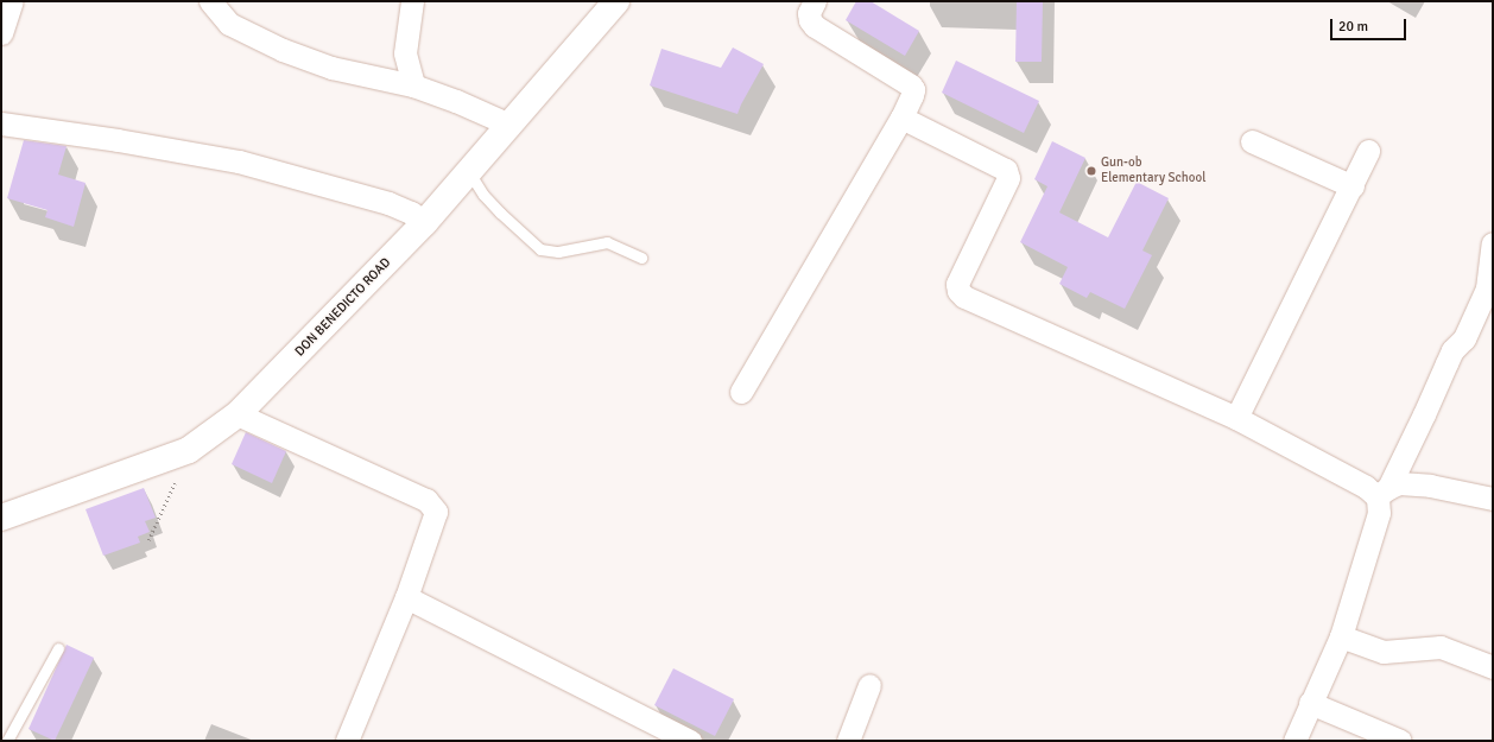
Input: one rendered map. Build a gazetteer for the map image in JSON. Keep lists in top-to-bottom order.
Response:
{
  "streets": {
    "street": ["DON BENEDICTO ROAD"]
  },
  "places": ["Gun-ob Elementary School"],
  "scale_bar": "20 m"
}
